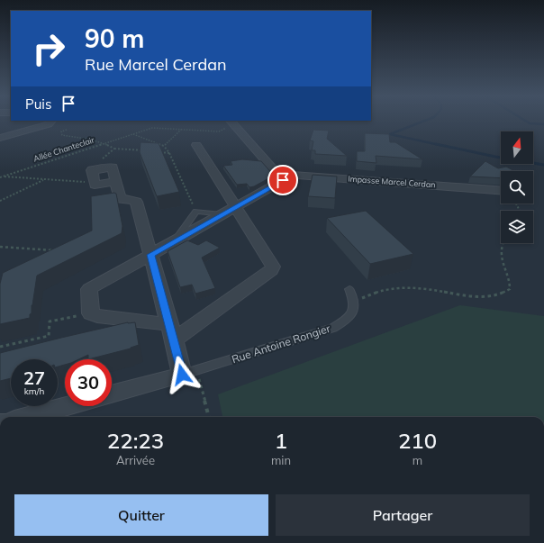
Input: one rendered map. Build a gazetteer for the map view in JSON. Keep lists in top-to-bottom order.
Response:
{
  "streets": {
    "street": ["Impasse Marcel Cerdan"],
    "lane": ["Rue Antoine Rongier"],
    "path": ["Allée Chanteclair"]
  },
  "north": "top",
  "page": {
    "turn": ["90 m", "Rue Marcel Cerdan"],
    "then": "Puis",
    "speed": "27 km/h",
    "limit": "30",
    "eta": [
      "22:23",
      "Arrivée",
      "1",
      "min",
      "210",
      "m"
    ],
    "buttons": ["Quitter", "Partager"]
  }
}
